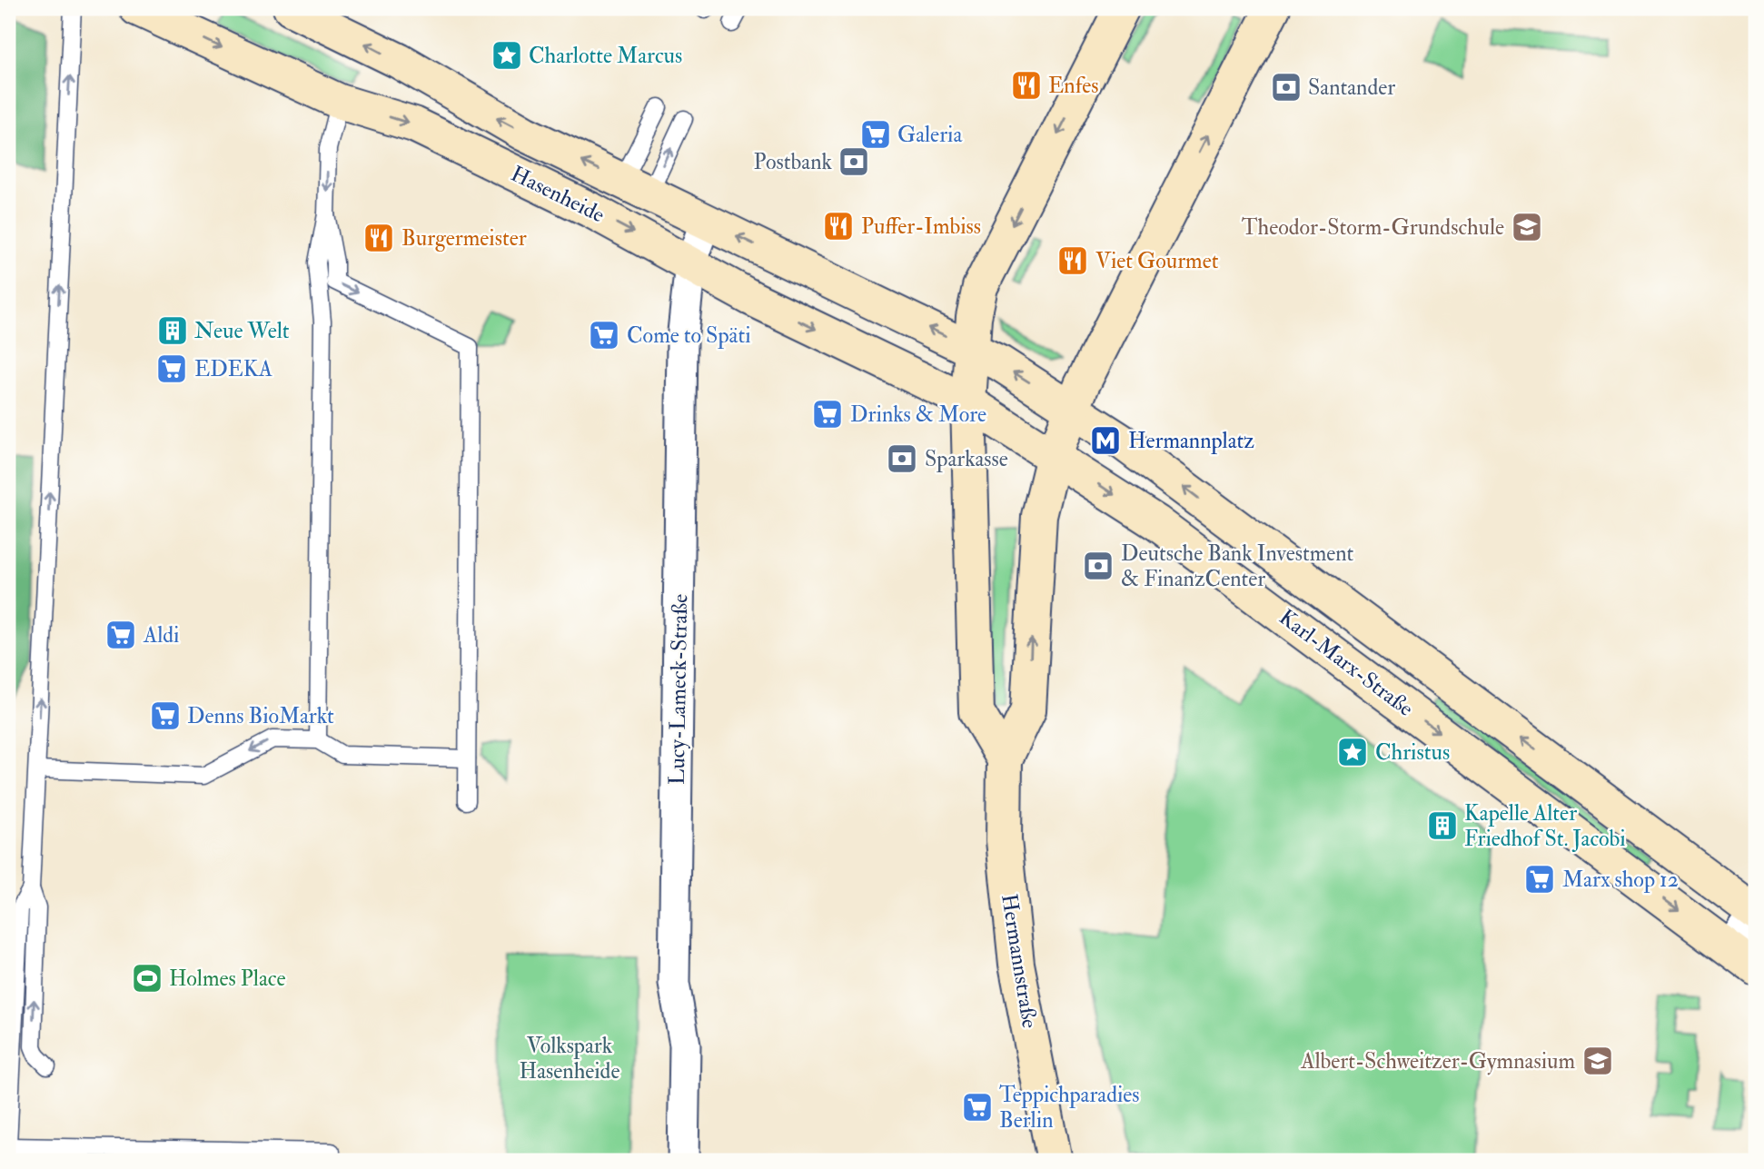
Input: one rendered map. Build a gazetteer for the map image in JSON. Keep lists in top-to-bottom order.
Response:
{
  "streets": {
    "main road": ["Hasenheide", "Karl-Marx-Straße", "Hermannstraße"],
    "street": ["Lucy-Lameck-Straße"]
  },
  "crossings": [
    ["Hasenheide", "Lucy-Lameck-Straße"],
    ["Karl-Marx-Straße", "Hermannstraße"]
  ],
  "parks": ["Volkspark Hasenheide"],
  "places": {
    "place": ["Charlotte Marcus", "Christus"],
    "restaurant": [
      "Enfes",
      "Puffer-Imbiss",
      "Burgermeister",
      "Viet Gourmet"
    ],
    "bank": [
      "Santander",
      "Postbank",
      "Sparkasse",
      "Deutsche Bank Investment & FinanzCenter"
    ],
    "supermarket": [
      "Galeria",
      "Come to Späti",
      "EDEKA",
      "Drinks & More",
      "Aldi",
      "Denns BioMarkt",
      "Marx shop 12",
      "Teppichparadies Berlin"
    ],
    "school or university": ["Theodor-Storm-Grundschule", "Albert-Schweitzer-Gymnasium"],
    "building": ["Neue Welt", "Kapelle Alter Friedhof St. Jacobi"],
    "metro station": ["Hermannplatz"],
    "sports": ["Holmes Place"]
  }
}
